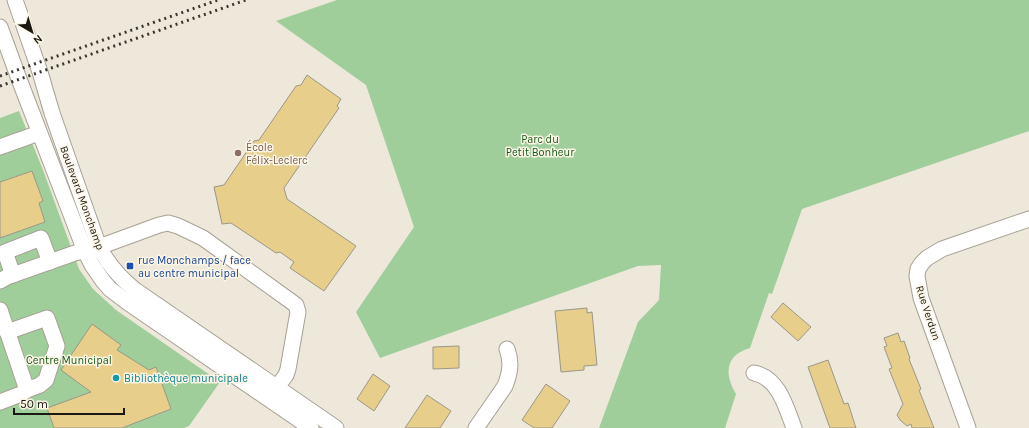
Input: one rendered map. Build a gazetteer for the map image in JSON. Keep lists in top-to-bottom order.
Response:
{
  "streets": {
    "street": ["Boulevard Monchamp", "Rue Verdun"]
  },
  "parks": ["Parc du Petit Bonheur", "Centre Municipal"],
  "places": {
    "other": ["École Félix-Leclerc", "Bibliothèque municipale"],
    "transit": ["rue Monchamps / face au centre municipal"]
  },
  "scale_bar": "50 m",
  "north": "bottom right"
}
